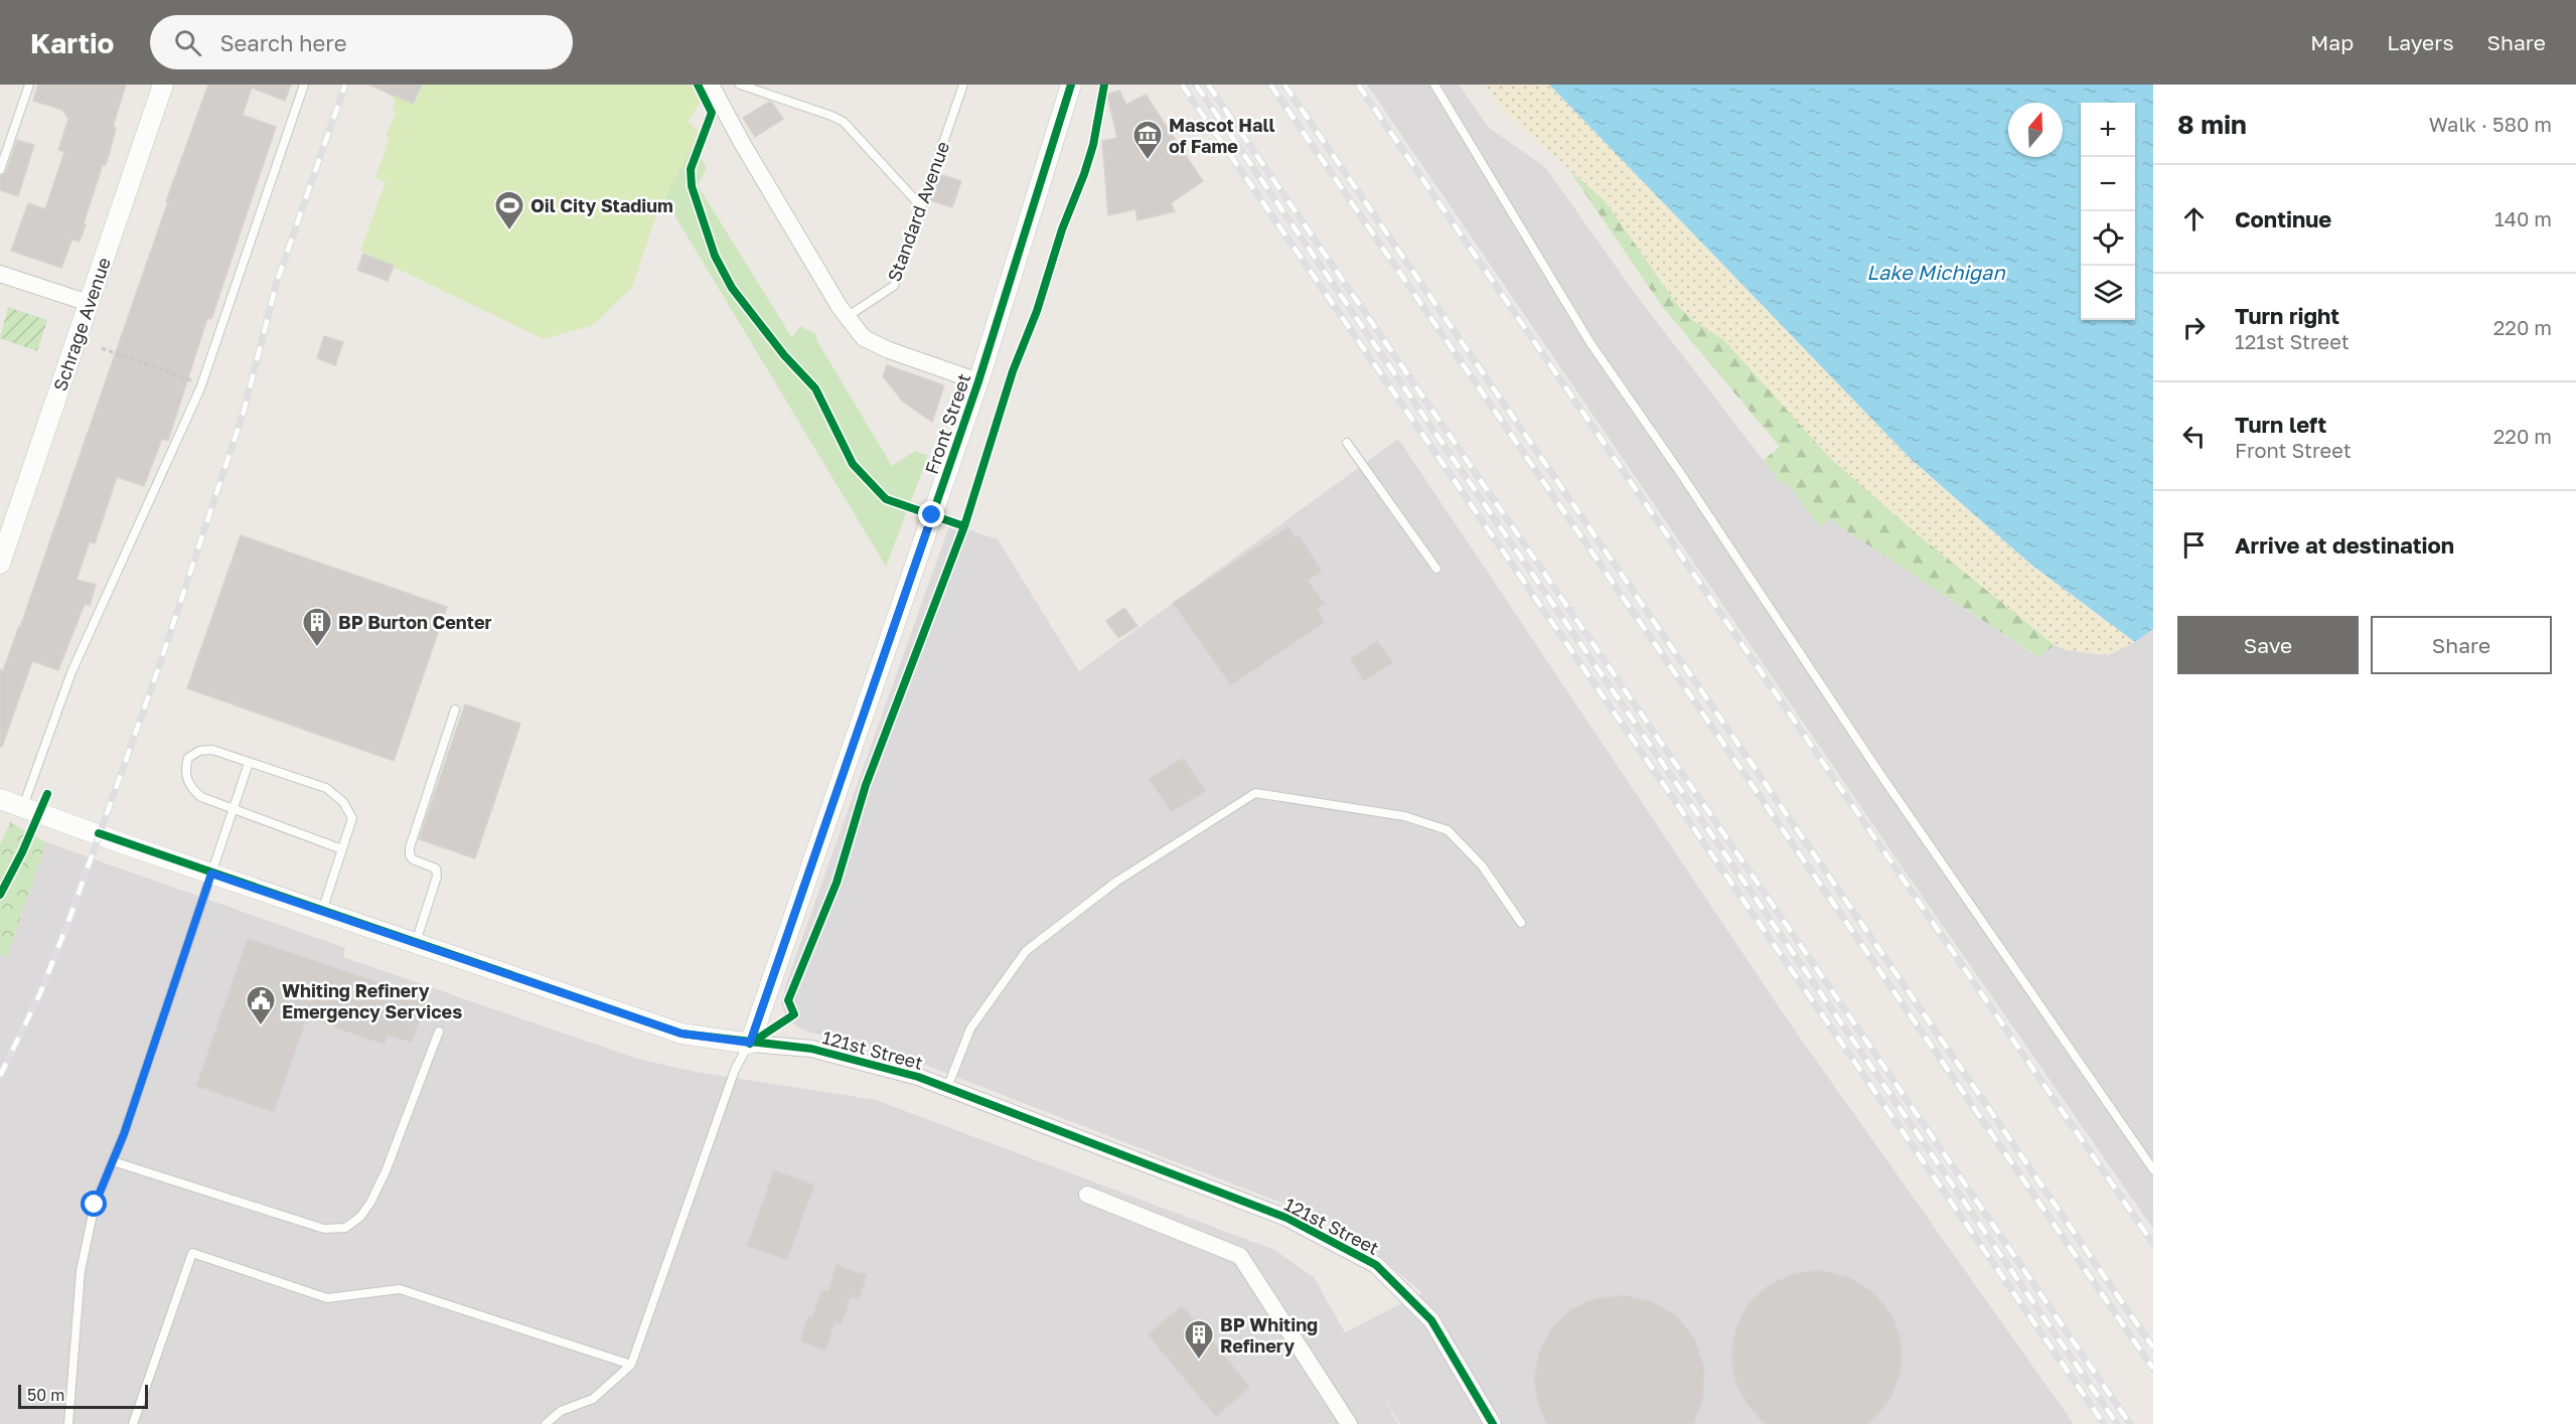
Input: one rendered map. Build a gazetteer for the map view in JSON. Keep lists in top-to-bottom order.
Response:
{
  "streets": {
    "street": ["Schrage Avenue", "Front Street", "121st Street"],
    "lane": ["Standard Avenue"]
  },
  "crossings": [
    ["Front Street", "121st Street"]
  ],
  "water": ["Lake Michigan"],
  "places": {
    "museum": ["Mascot Hall of Fame"],
    "sports": ["Oil City Stadium"],
    "building": ["BP Burton Center", "BP Whiting Refinery"],
    "public building": ["Whiting Refinery Emergency Services"]
  },
  "scale_bar": "50 m",
  "north": "top",
  "page": {
    "header": "Kartio",
    "search": "Search here",
    "nav": ["Map", "Layers", "Share"],
    "heading": ["8 min", "Walk · 580 m"],
    "map_buttons": ["+", "−"],
    "list": [
      ["Continue", "140 m"],
      ["Turn right", "121st Street", "220 m"],
      ["Turn left", "Front Street", "220 m"],
      "Arrive at destination"
    ],
    "buttons": ["Save", "Share"],
    "scale": "50 m"
  }
}
